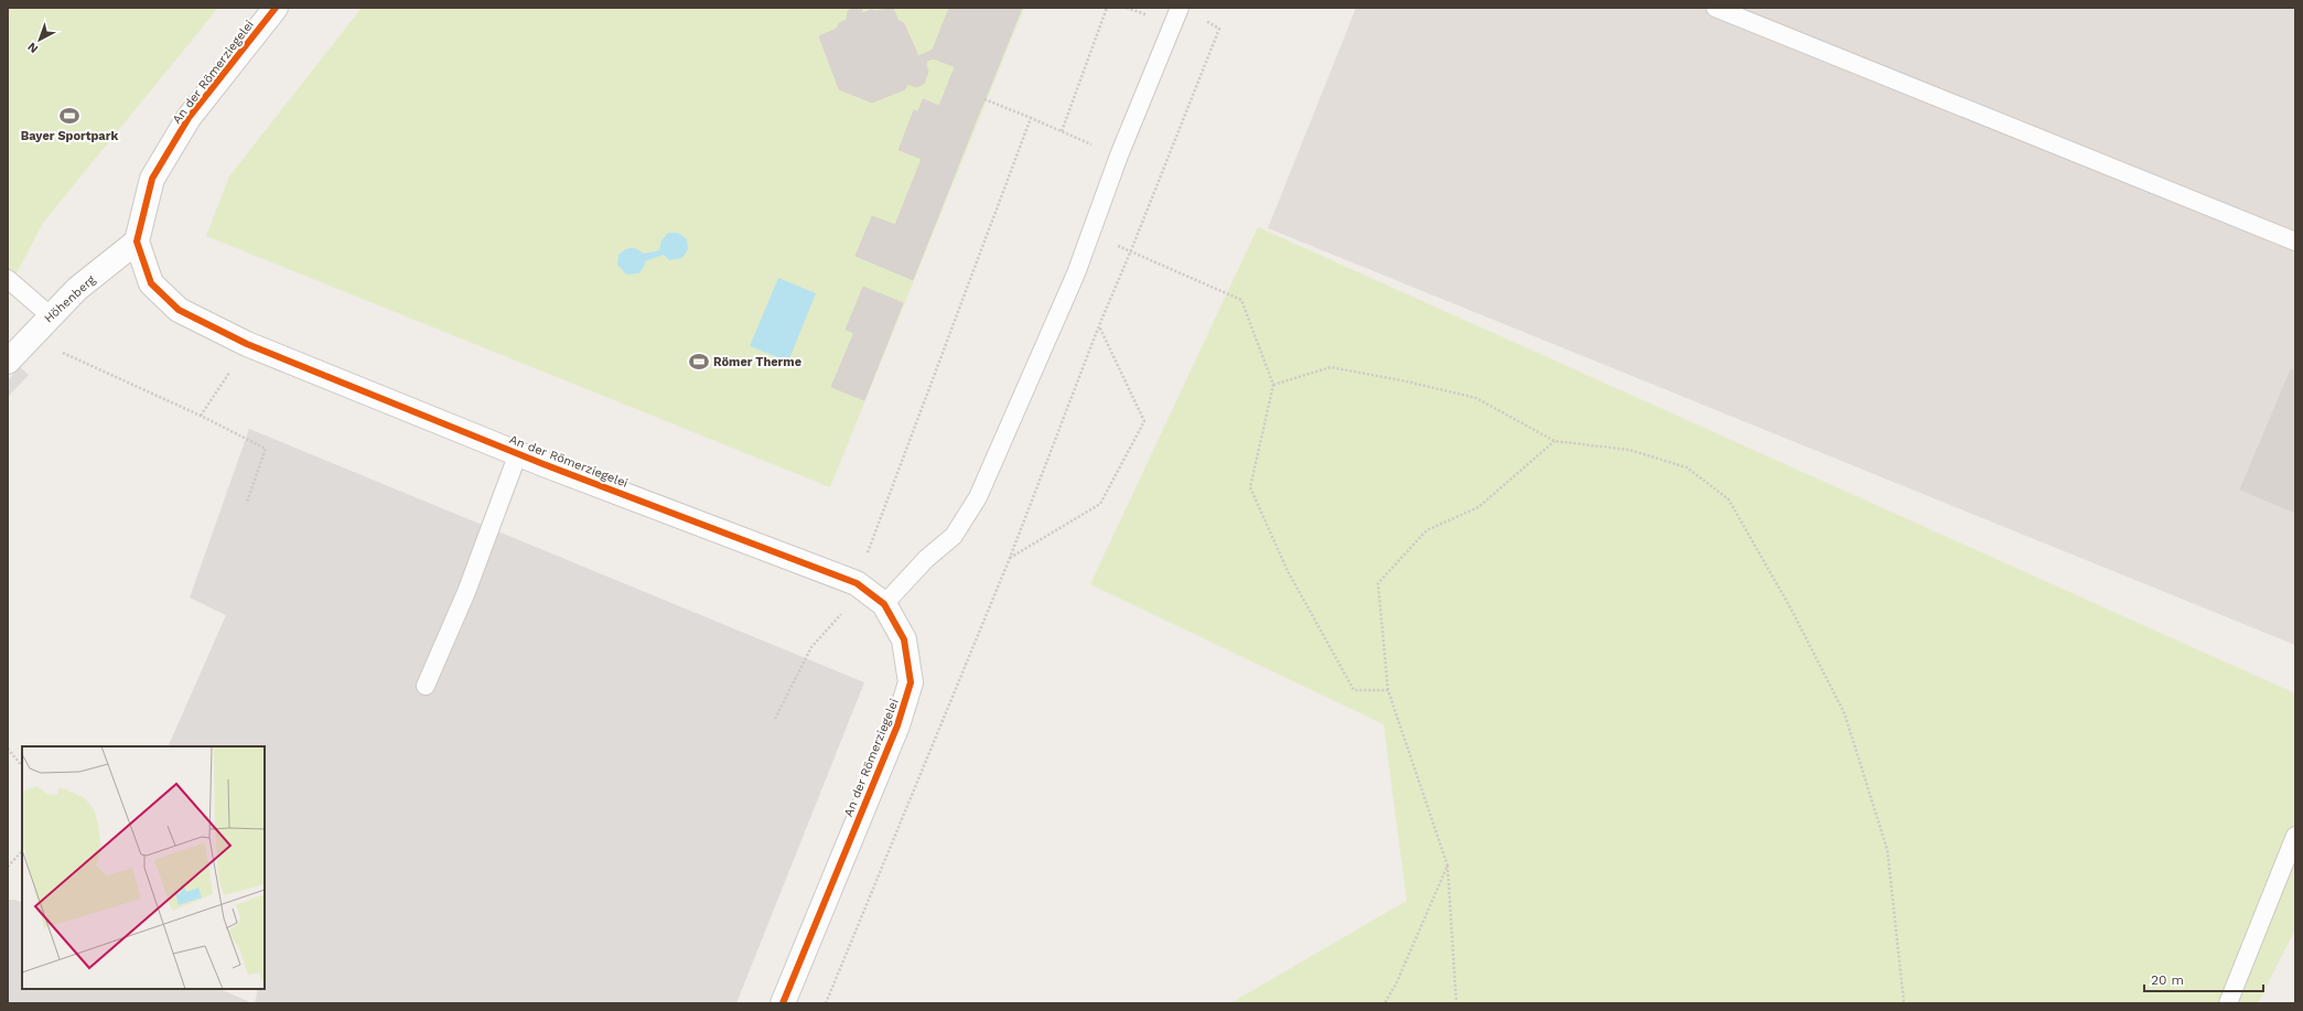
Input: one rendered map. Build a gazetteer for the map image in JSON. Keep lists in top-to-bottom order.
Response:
{
  "streets": {
    "street": ["An der Römerziegelei", "Höhenberg"]
  },
  "crossings": [
    ["An der Römerziegelei", "Höhenberg"]
  ],
  "places": {
    "sports": ["Bayer Sportpark", "Römer Therme"]
  },
  "scale_bar": "20 m",
  "north": "bottom left"
}
